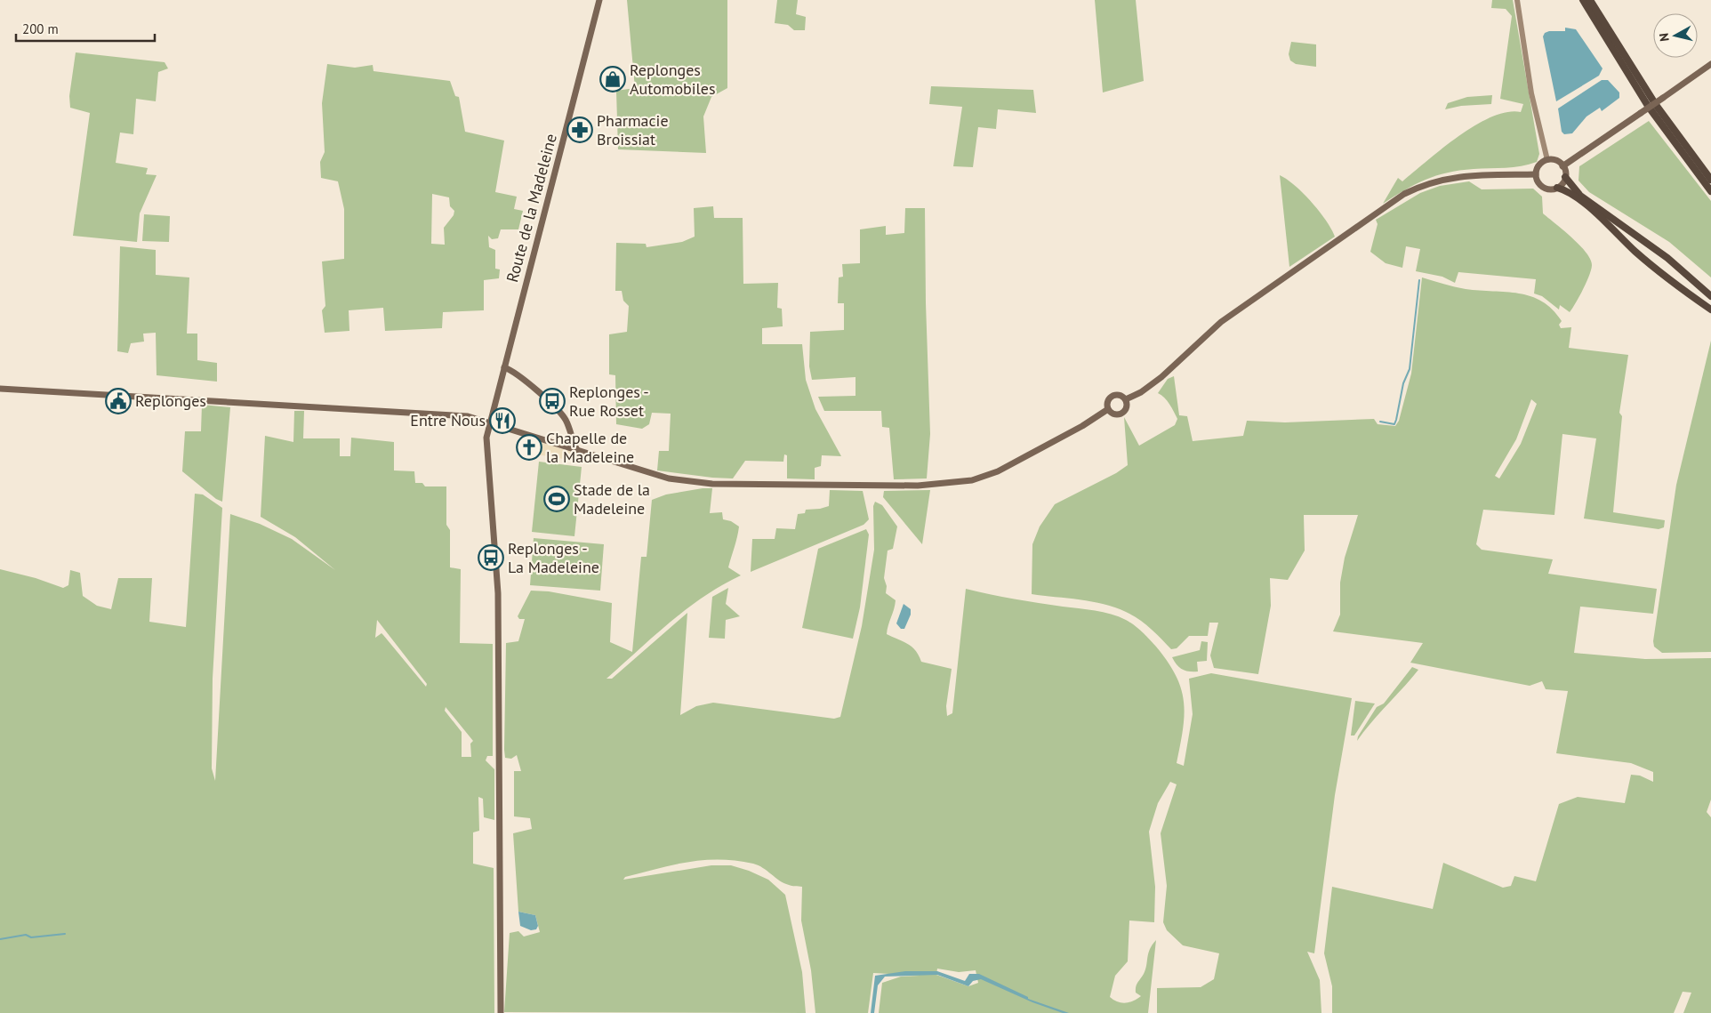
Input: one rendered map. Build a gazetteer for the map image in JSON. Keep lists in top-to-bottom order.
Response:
{
  "streets": {
    "main road": ["Route de la Madeleine"]
  },
  "places": {
    "shop": ["Replonges Automobiles"],
    "pharmacy": ["Pharmacie Broissiat"],
    "public building": ["Replonges"],
    "bus stop": ["Replonges - Rue Rosset", "Replonges - La Madeleine"],
    "restaurant": ["Entre Nous"],
    "church": ["Chapelle de la Madeleine"],
    "sports": ["Stade de la Madeleine"]
  },
  "scale_bar": "200 m",
  "north": "left"
}
